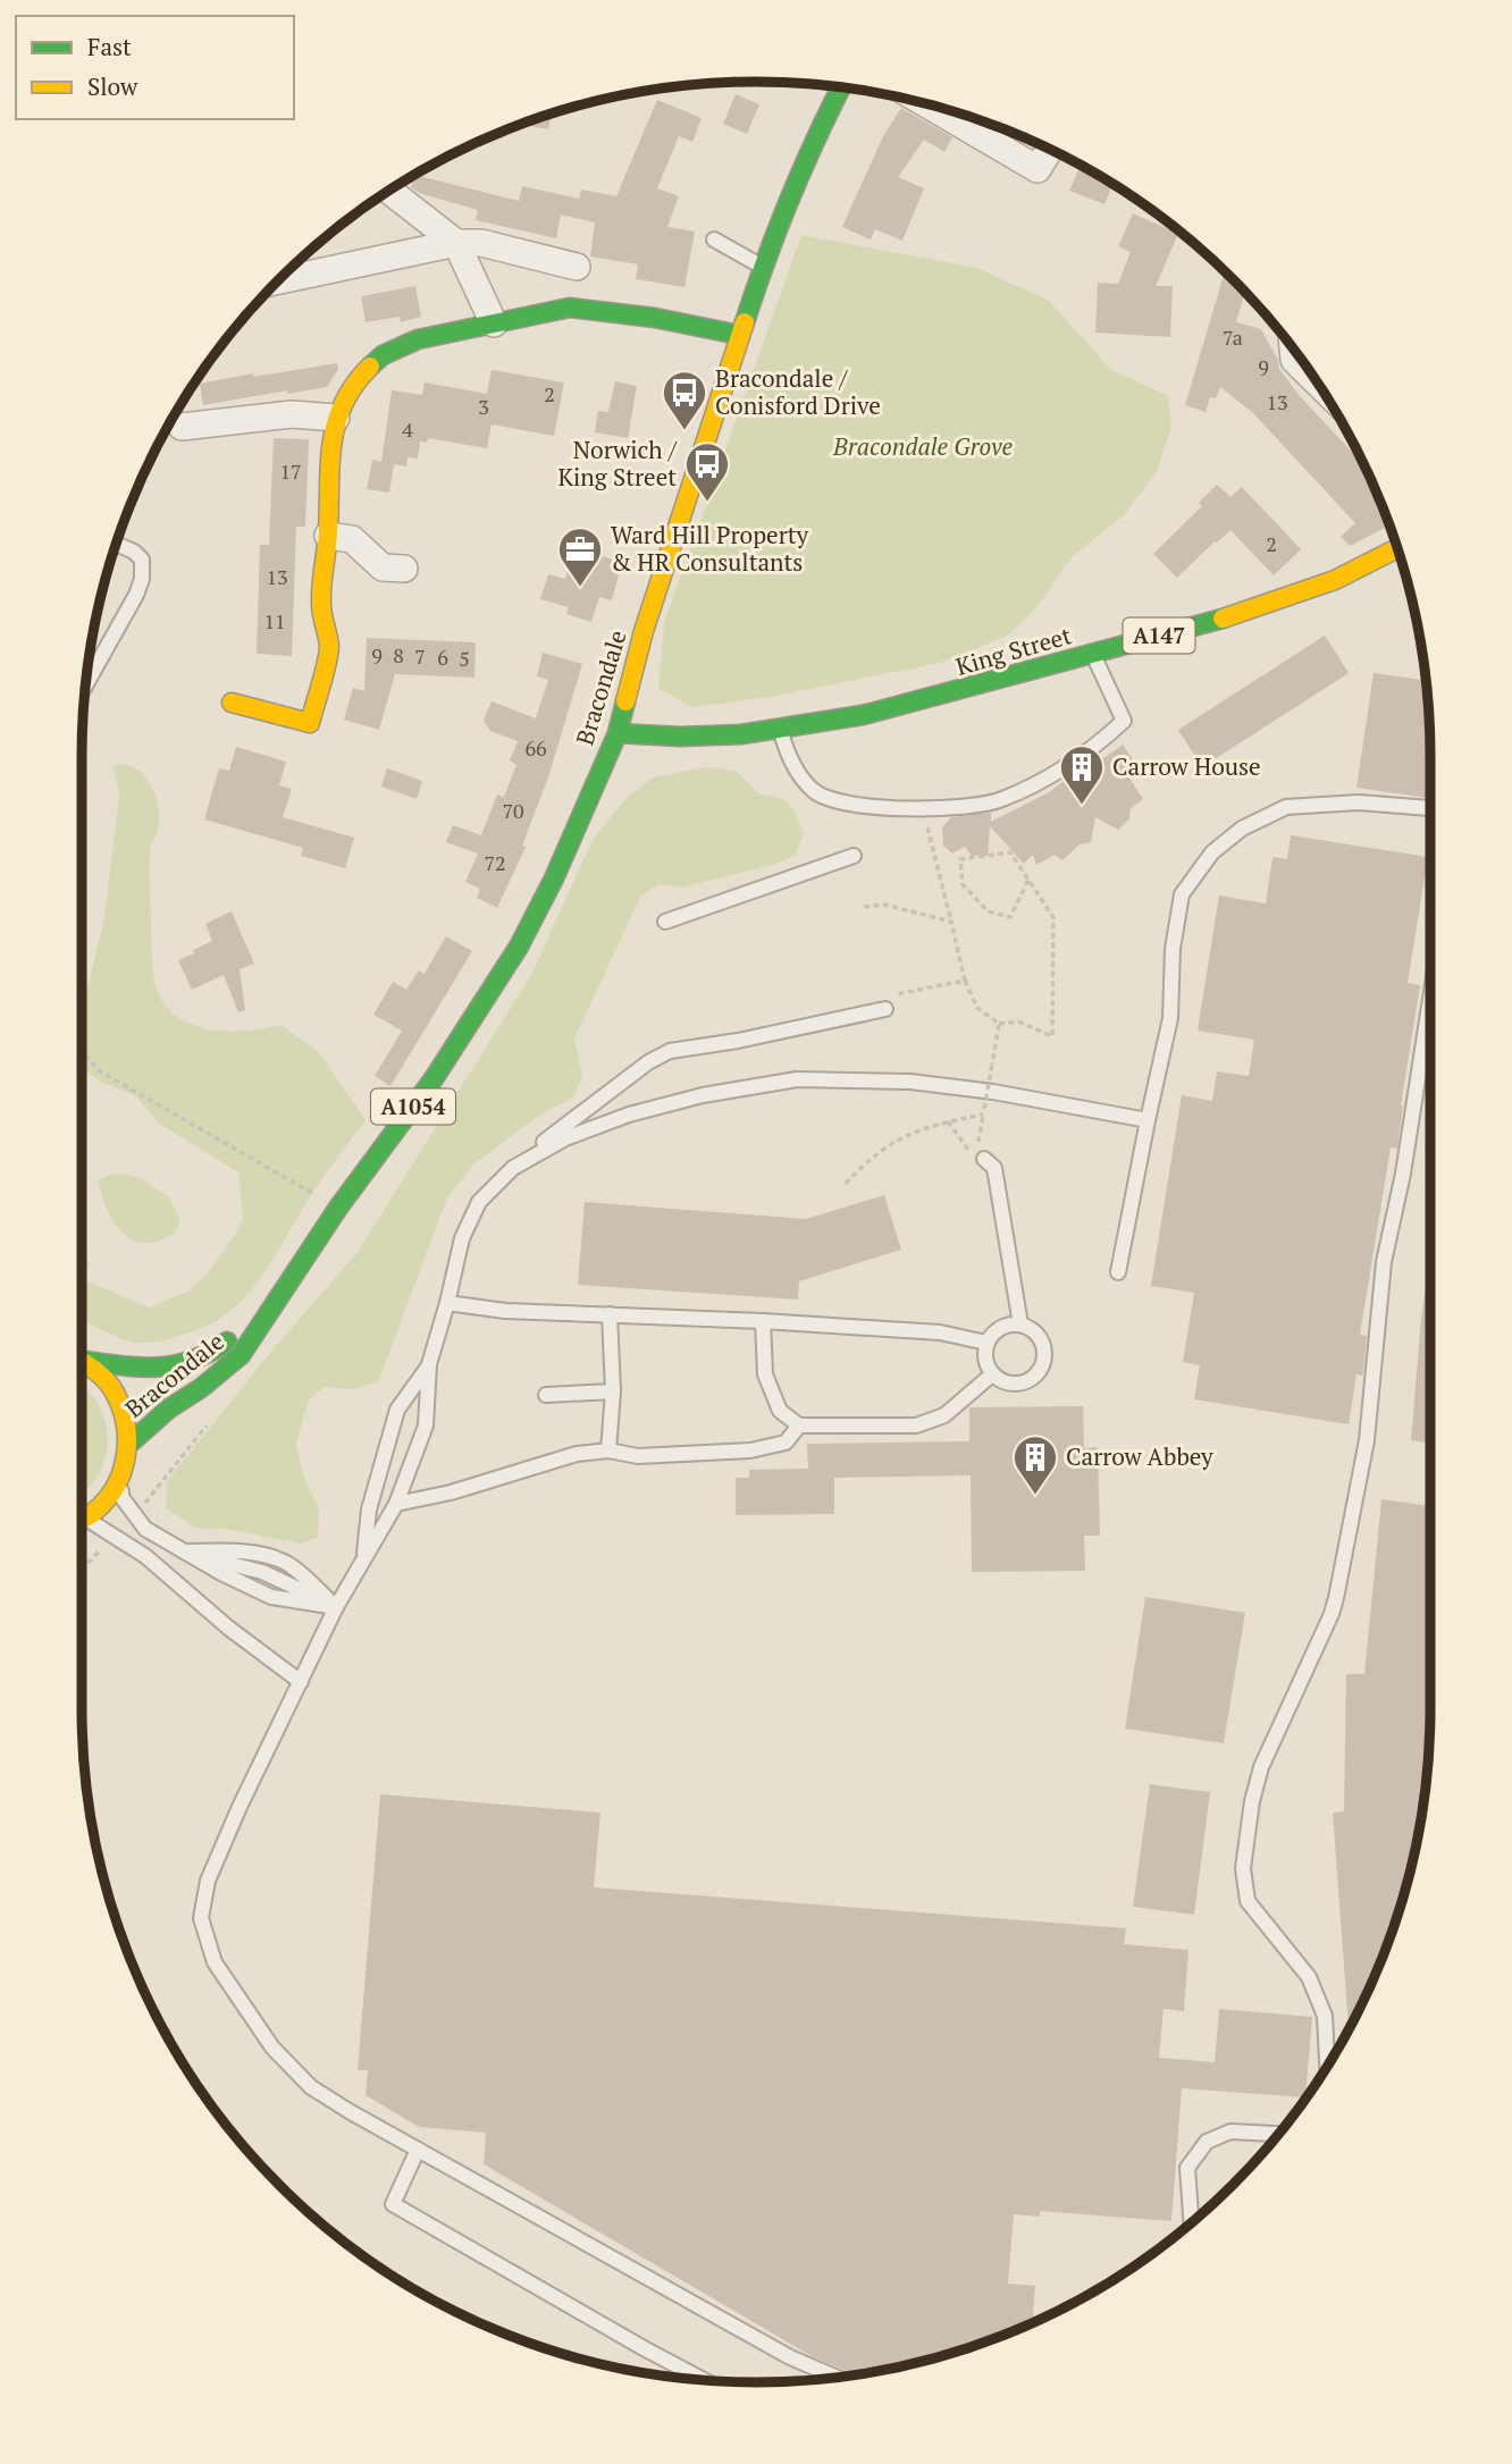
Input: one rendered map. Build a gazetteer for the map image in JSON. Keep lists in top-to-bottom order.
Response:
{
  "streets": {
    "main road": [
      "A147",
      "King Street",
      "Bracondale",
      "A1054"
    ]
  },
  "crossings": [
    ["King Street", "Bracondale"]
  ],
  "parks": ["Bracondale Grove"],
  "places": {
    "bus stop": ["Bracondale / Conisford Drive", "Norwich / King Street"],
    "office": ["Ward Hill Property & HR Consultants"],
    "building": ["Carrow House", "Carrow Abbey"]
  },
  "house_numbers": [
    "7a",
    "9",
    "2",
    "13",
    "3",
    "4",
    "17",
    "2",
    "13",
    "11",
    "9",
    "8",
    "7",
    "6",
    "5",
    "66",
    "70",
    "72"
  ],
  "legend": ["Fast", "Slow"]
}
